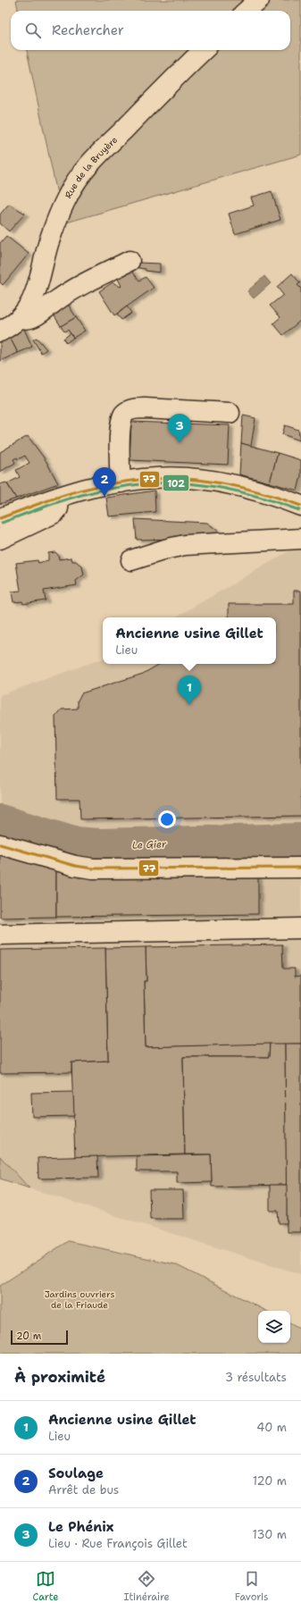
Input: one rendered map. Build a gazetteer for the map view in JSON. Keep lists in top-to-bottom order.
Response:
{
  "streets": {
    "street": ["Rue de la Bruyère"]
  },
  "water": ["Le Gier"],
  "parks": ["Jardins ouvriers de la Friaude"],
  "lines": ["transit line 77", "transit line 102"],
  "scale_bar": "20 m",
  "page": {
    "search": "Rechercher",
    "pins": ["3", "2", "1"],
    "popup": ["Ancienne usine Gillet", "Lieu"],
    "scale": "20 m",
    "heading": ["À proximité", "3 résultats"],
    "list": [
      {
        "mark": "1",
        "name": "Ancienne usine Gillet",
        "note": "Lieu",
        "value": "40 m"
      },
      {
        "mark": "2",
        "name": "Soulage",
        "note": "Arrêt de bus",
        "value": "120 m"
      },
      {
        "mark": "3",
        "name": "Le Phénix",
        "note": "Lieu · Rue François Gillet",
        "value": "130 m"
      }
    ],
    "nav": ["Carte", "Itinéraire", "Favoris"]
  }
}
